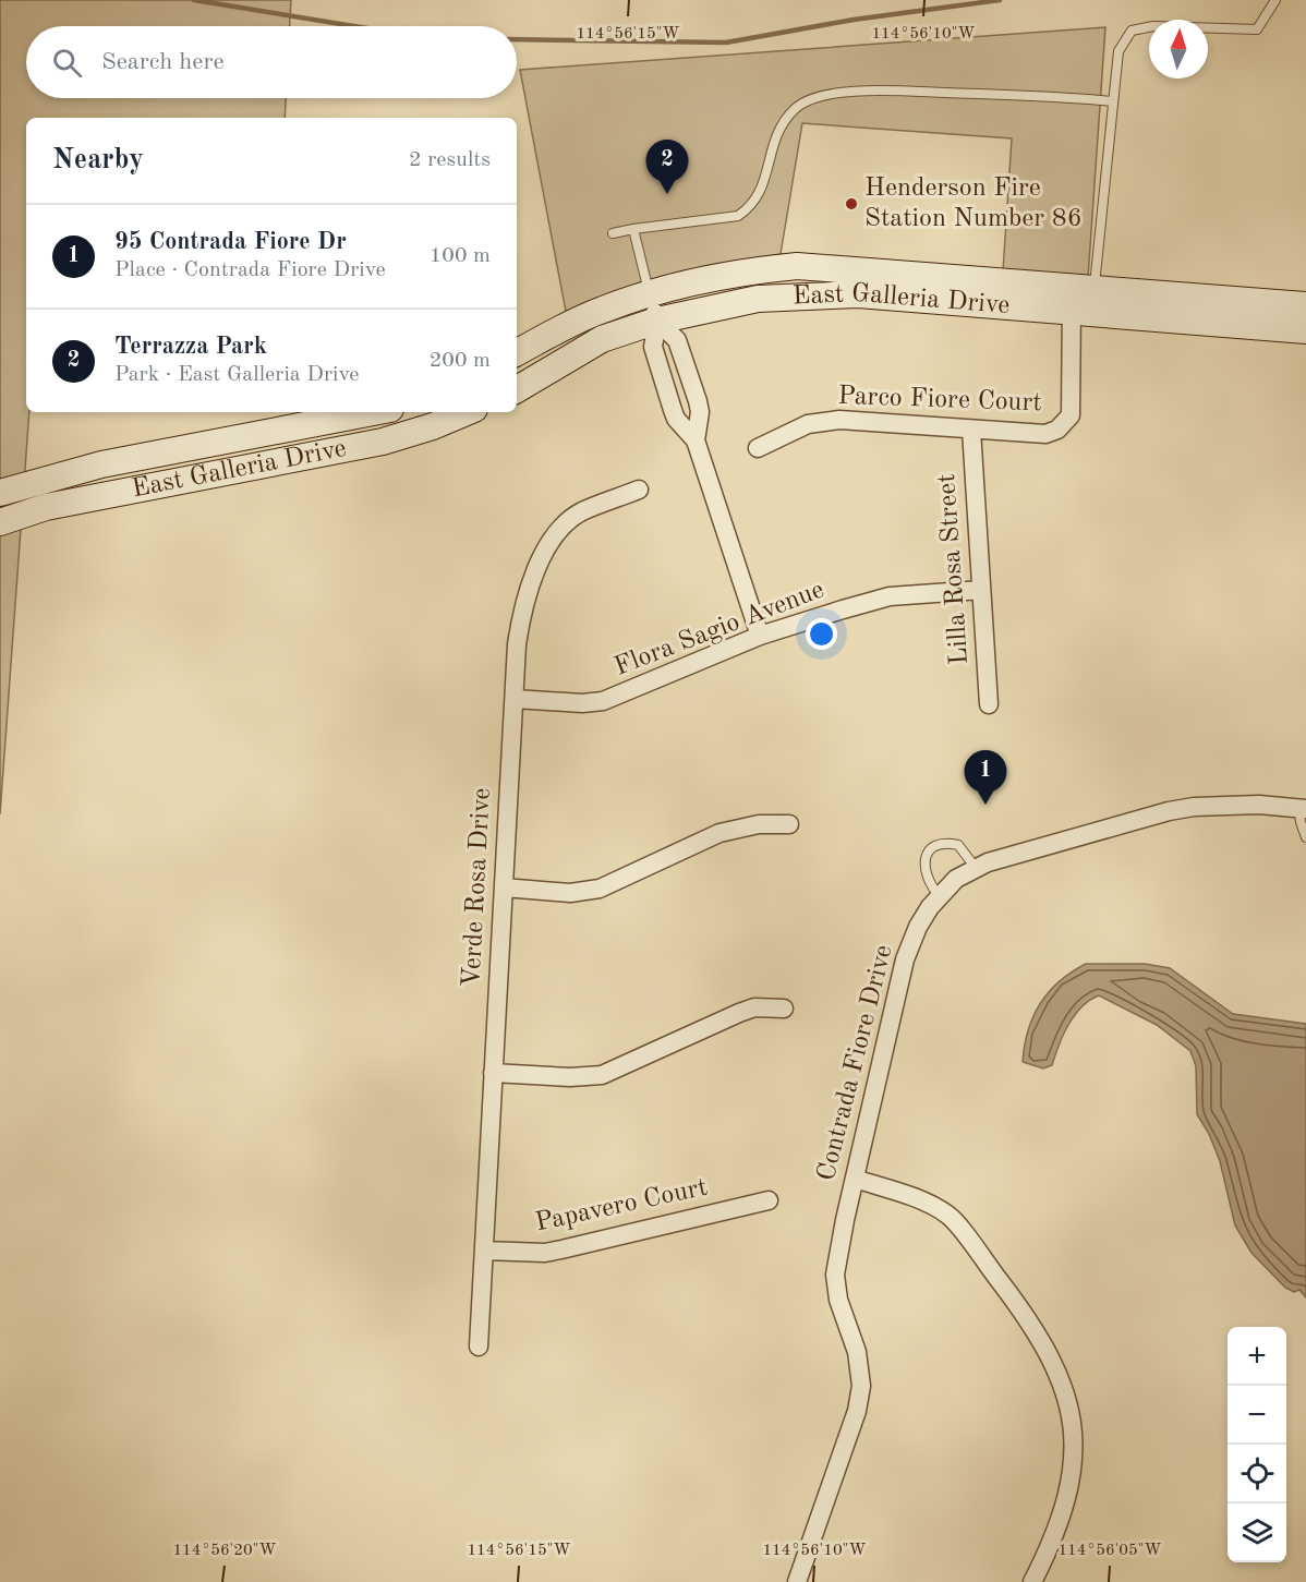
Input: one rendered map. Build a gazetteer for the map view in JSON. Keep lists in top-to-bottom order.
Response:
{
  "streets": {
    "main road": ["East Galleria Drive"],
    "street": [
      "Parco Fiore Court",
      "Lilla Rosa Street",
      "Flora Sagio Avenue",
      "Verde Rosa Drive",
      "Contrada Fiore Drive",
      "Papavero Court"
    ]
  },
  "crossings": [
    ["East Galleria Drive", "Parco Fiore Court"],
    ["Parco Fiore Court", "Lilla Rosa Street"],
    ["Lilla Rosa Street", "Flora Sagio Avenue"],
    ["Flora Sagio Avenue", "Verde Rosa Drive"],
    ["Verde Rosa Drive", "Papavero Court"]
  ],
  "places": ["Henderson Fire Station Number 86"],
  "north": "top",
  "page": {
    "search": "Search here",
    "heading": ["Nearby", "2 results"],
    "pins": ["2", "1"],
    "list": [
      {
        "mark": "1",
        "name": "95 Contrada Fiore Dr",
        "note": "Place · Contrada Fiore Drive",
        "value": "100 m"
      },
      {
        "mark": "2",
        "name": "Terrazza Park",
        "note": "Park · East Galleria Drive",
        "value": "200 m"
      }
    ],
    "map_buttons": ["+", "−"]
  },
  "coordinates": [
    "114°56'15\"W",
    "114°56'10\"W",
    "114°56'20\"W",
    "114°56'05\"W"
  ]
}
